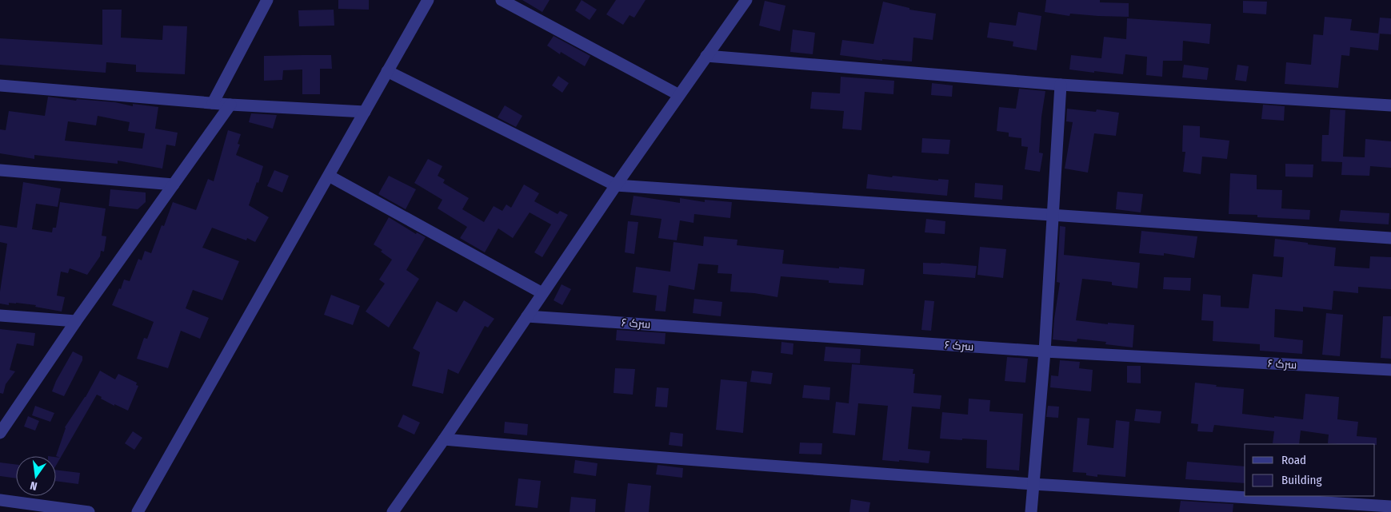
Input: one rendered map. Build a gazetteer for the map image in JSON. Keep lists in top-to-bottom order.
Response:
{
  "streets": {
    "street": ["سرک ۶"]
  },
  "legend": ["Road", "Building"],
  "north": "bottom"
}
